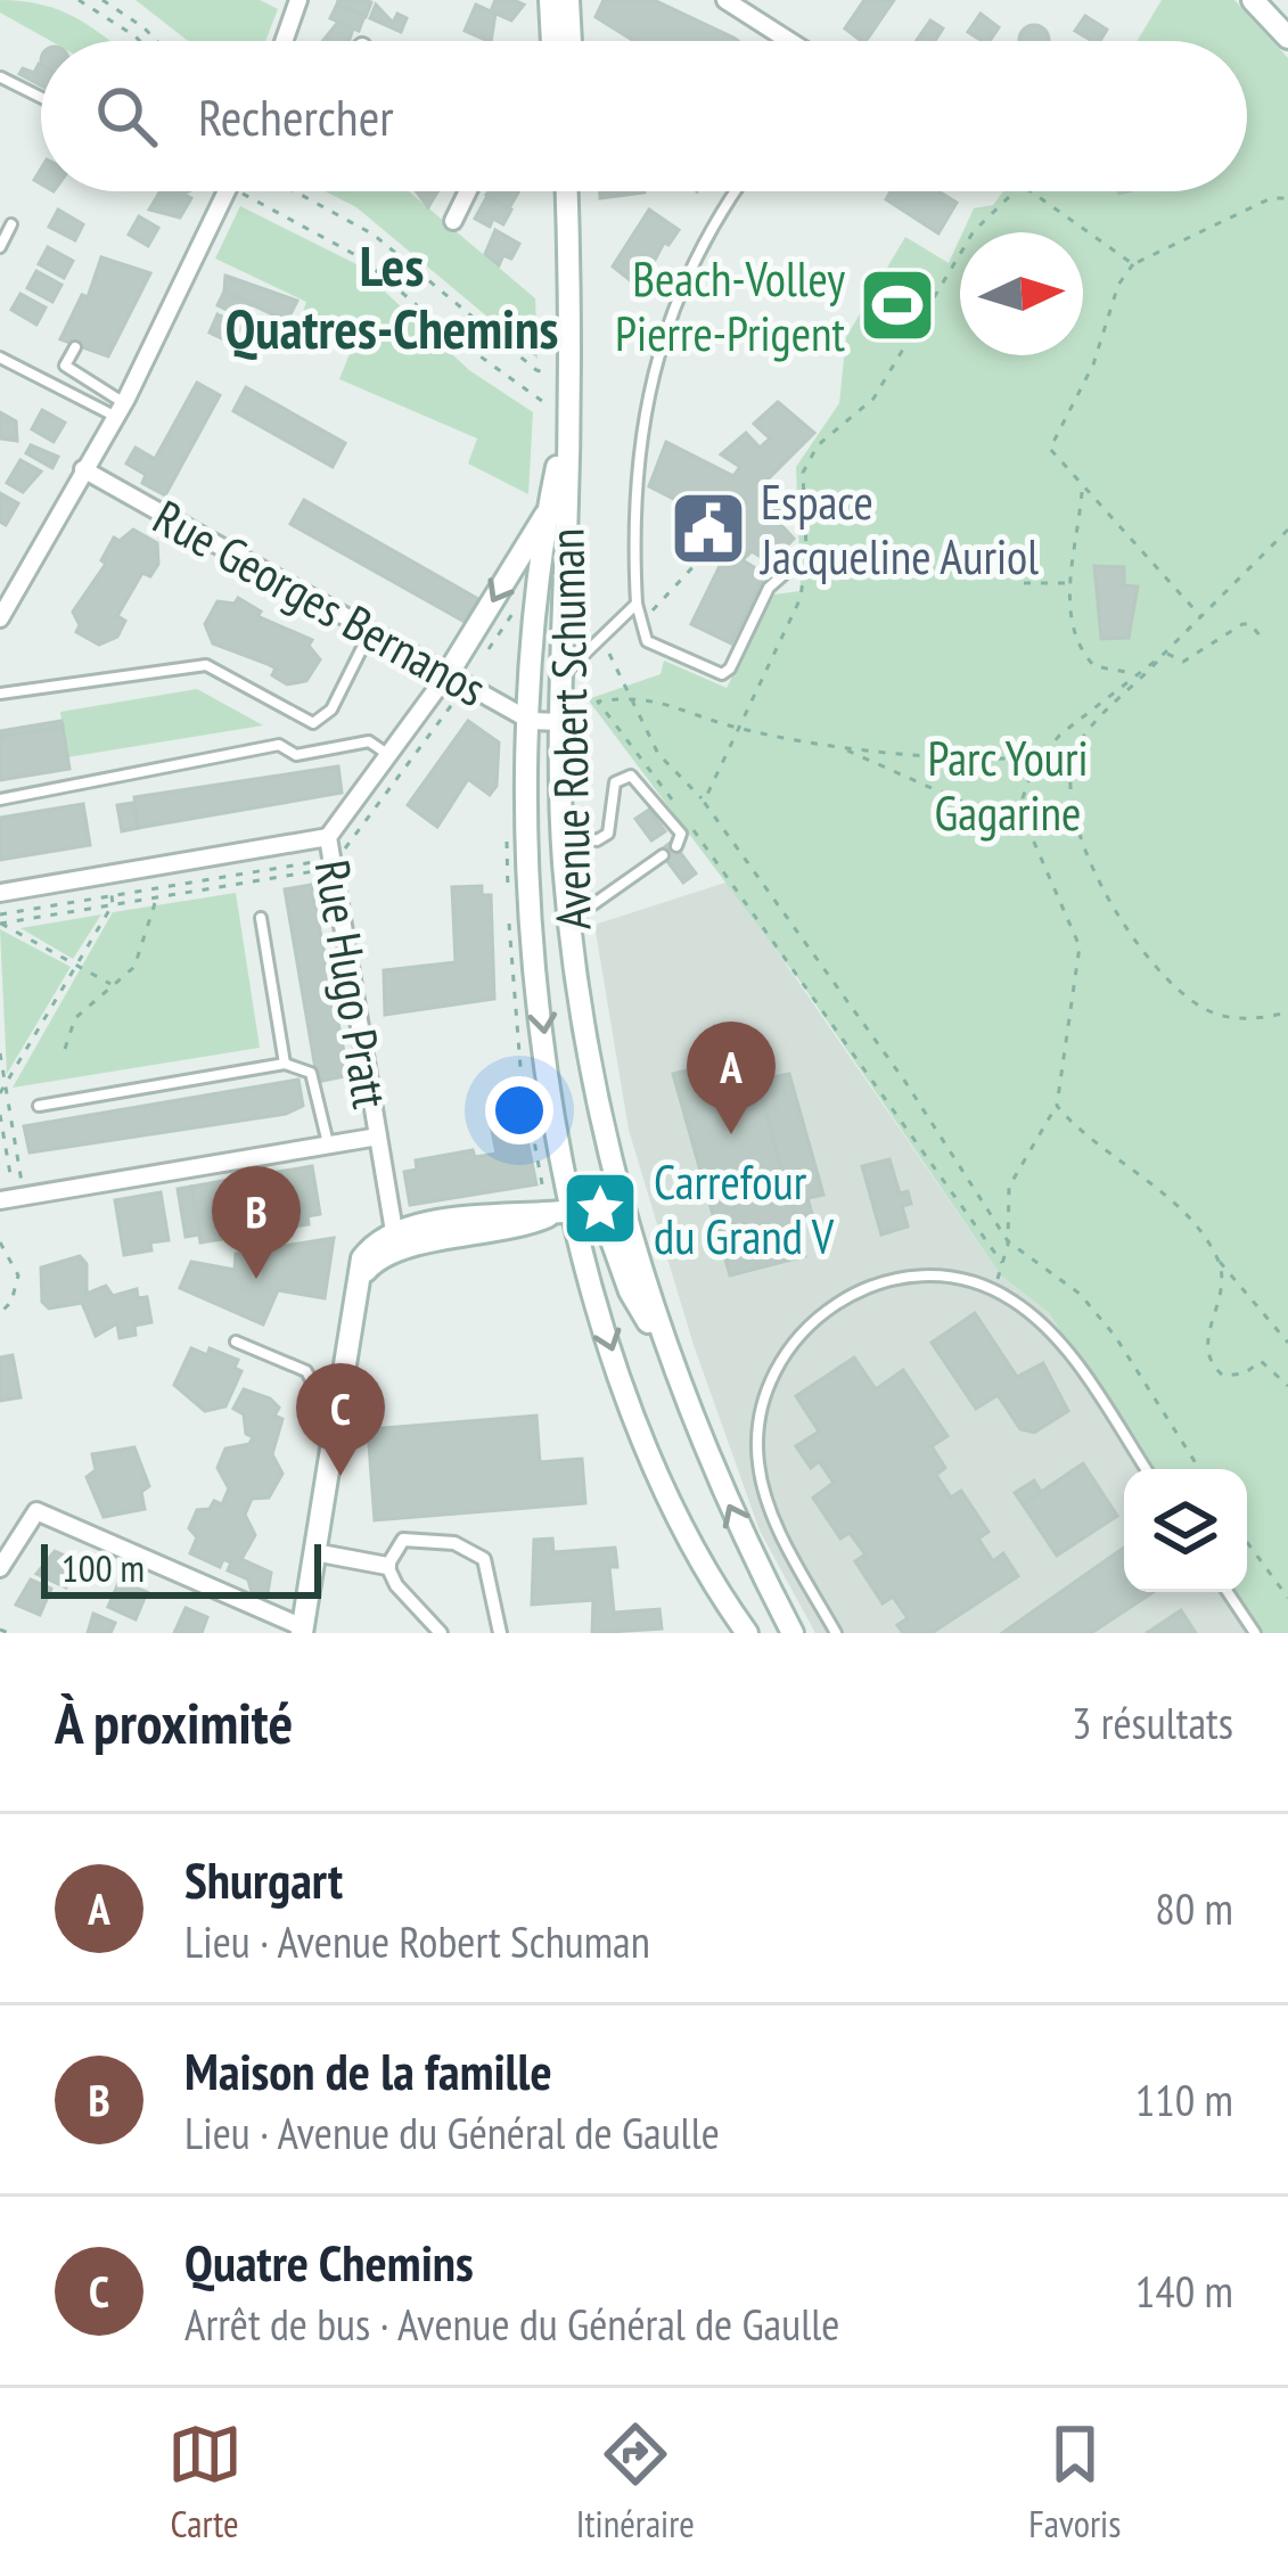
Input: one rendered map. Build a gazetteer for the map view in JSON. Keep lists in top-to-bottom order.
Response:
{
  "streets": {
    "main road": ["Avenue Robert Schuman"],
    "street": ["Rue Georges Bernanos", "Rue Hugo Pratt"]
  },
  "crossings": [
    ["Rue Georges Bernanos", "Avenue Robert Schuman"],
    ["Rue Georges Bernanos", "Rue Hugo Pratt"]
  ],
  "districts": ["Les Quatres-Chemins"],
  "parks": ["Parc Youri Gagarine"],
  "places": {
    "sports": ["Beach-Volley Pierre-Prigent"],
    "public building": ["Espace Jacqueline Auriol"],
    "place": ["Carrefour du Grand V"]
  },
  "scale_bar": "100 m",
  "north": "right",
  "page": {
    "search": "Rechercher",
    "pins": ["A", "B", "C"],
    "scale": "100 m",
    "heading": ["À proximité", "3 résultats"],
    "list": [
      {
        "mark": "A",
        "name": "Shurgart",
        "note": "Lieu · Avenue Robert Schuman",
        "value": "80 m"
      },
      {
        "mark": "B",
        "name": "Maison de la famille",
        "note": "Lieu · Avenue du Général de Gaulle",
        "value": "110 m"
      },
      {
        "mark": "C",
        "name": "Quatre Chemins",
        "note": "Arrêt de bus · Avenue du Général de Gaulle",
        "value": "140 m"
      }
    ],
    "nav": ["Carte", "Itinéraire", "Favoris"]
  }
}
